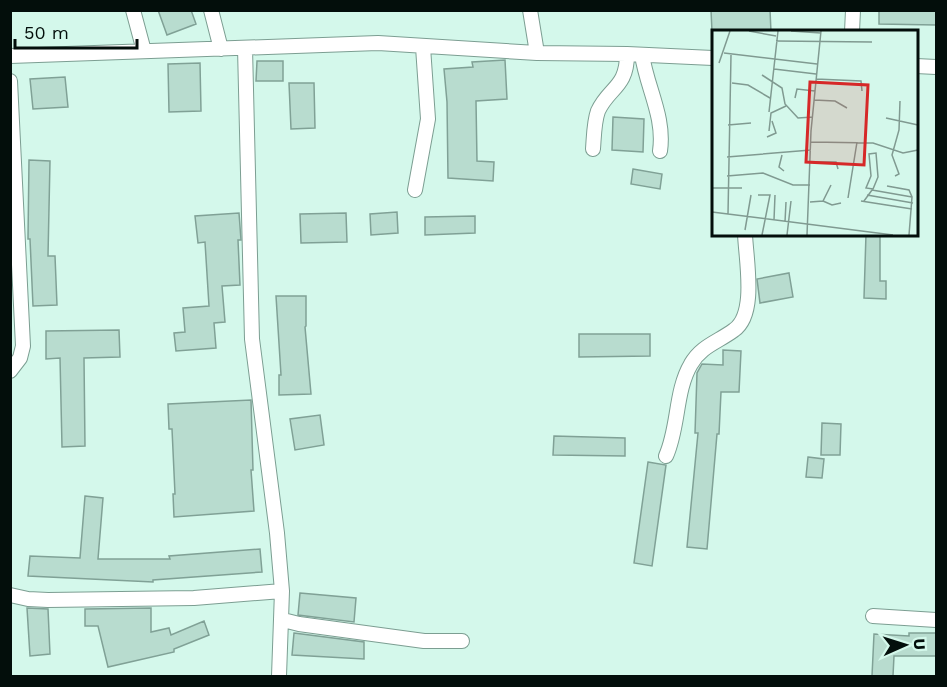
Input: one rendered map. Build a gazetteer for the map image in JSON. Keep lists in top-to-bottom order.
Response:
{
  "scale_bar": "50 m",
  "north": "right"
}
